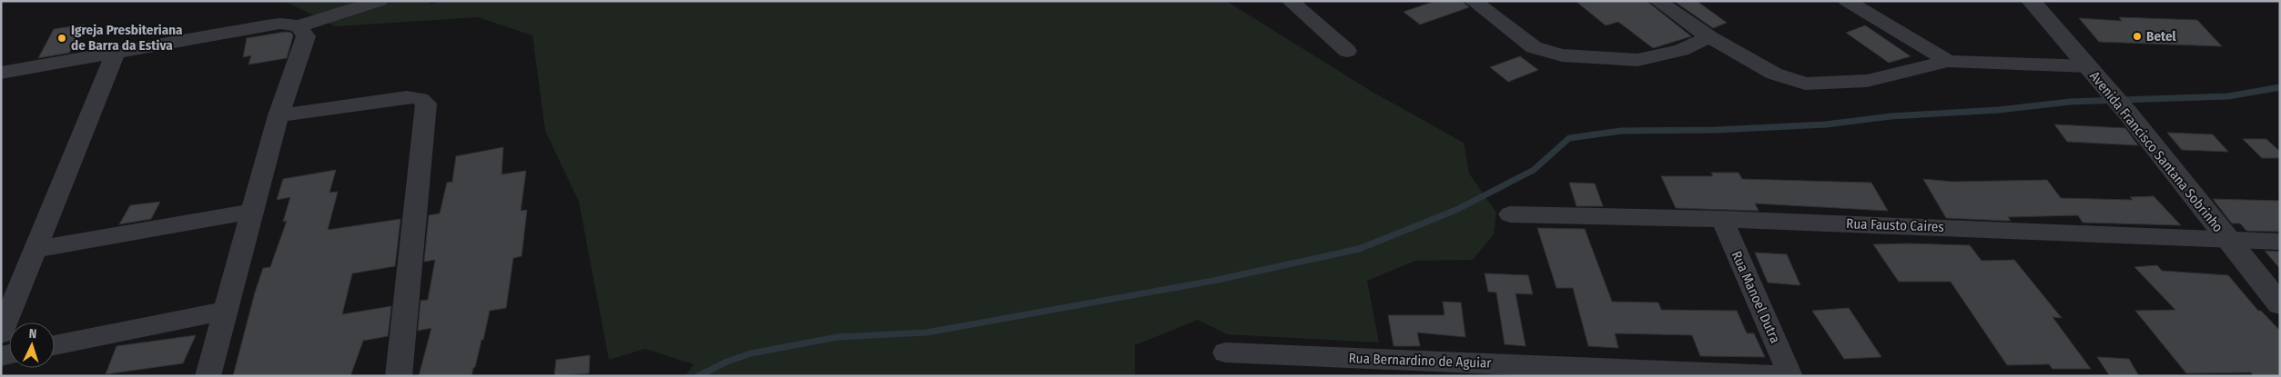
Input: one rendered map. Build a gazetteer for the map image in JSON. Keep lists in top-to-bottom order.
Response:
{
  "streets": {
    "street": [
      "Avenida Francisco Santana Sobrinho",
      "Rua Fausto Caires",
      "Rua Manoel Dutra",
      "Rua Bernardino de Aguiar"
    ]
  },
  "crossings": [
    ["Avenida Francisco Santana Sobrinho", "Rua Fausto Caires"],
    ["Rua Fausto Caires", "Rua Manoel Dutra"]
  ],
  "places": ["Betel", "Igreja Presbiteriana de Barra da Estiva"],
  "north": "top"
}
